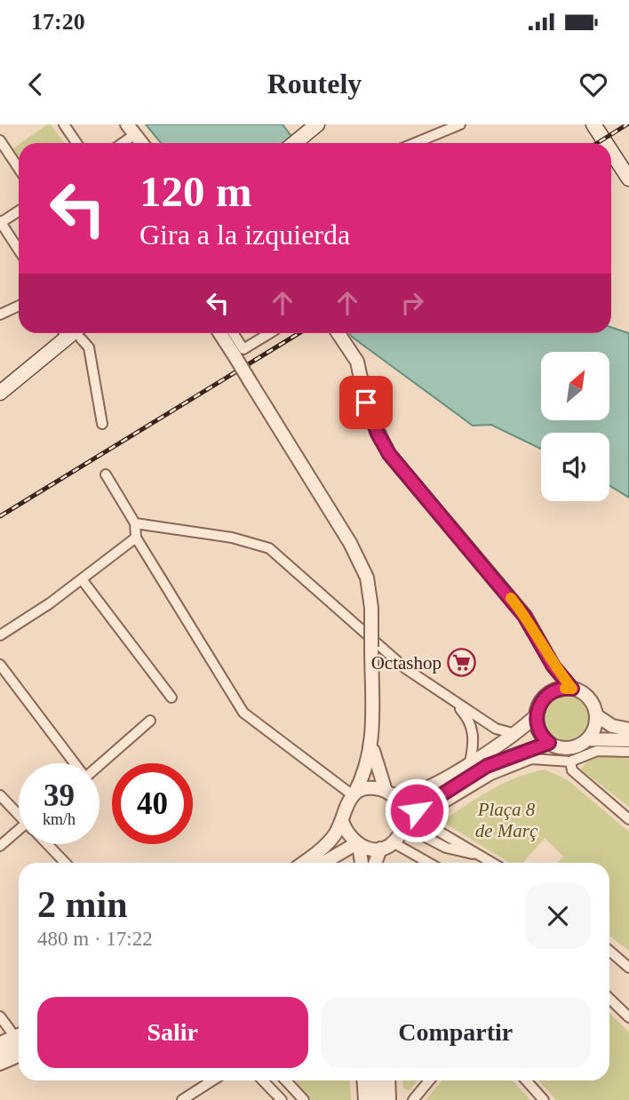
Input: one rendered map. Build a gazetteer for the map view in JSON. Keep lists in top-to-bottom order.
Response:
{
  "parks": ["Plaça 8 de Març"],
  "places": {
    "supermarket": ["Octashop"]
  },
  "north": "top right",
  "page": {
    "status": "17:20",
    "header": "Routely",
    "turn": ["120 m", "Gira a la izquierda"],
    "speed": "39 km/h",
    "limit": "40",
    "heading": ["2 min", "480 m · 17:22"],
    "buttons": ["Salir", "Compartir"]
  }
}
